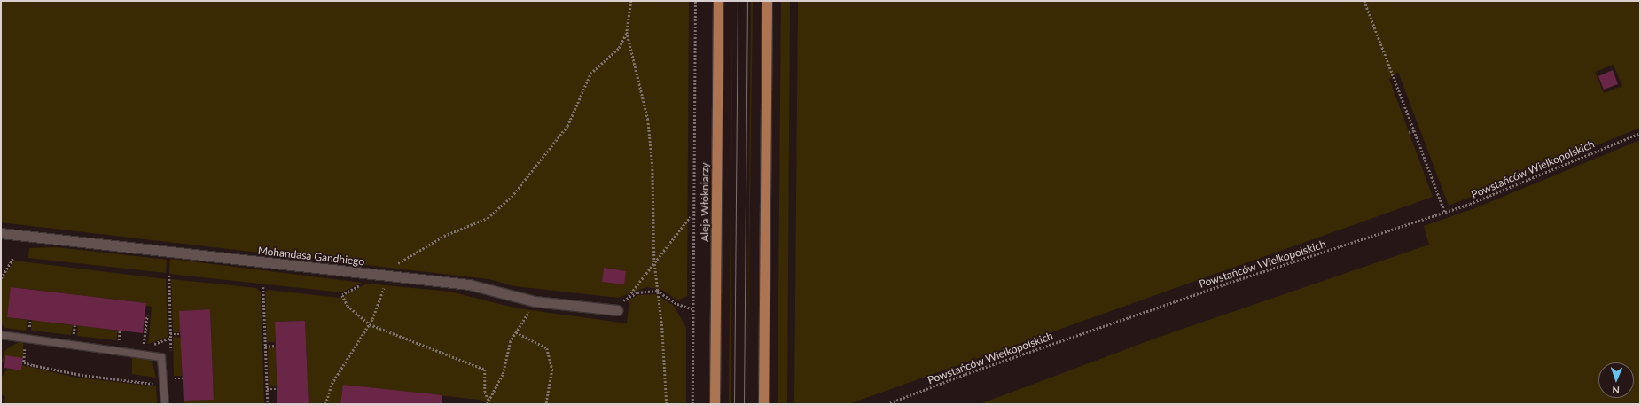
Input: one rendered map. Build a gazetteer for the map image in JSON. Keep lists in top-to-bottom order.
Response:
{
  "streets": {
    "main road": ["Aleja Włókniarzy"],
    "street": ["Mohandasa Gandhiego"],
    "path": ["Powstańców Wielkopolskich"]
  },
  "north": "bottom"
}
